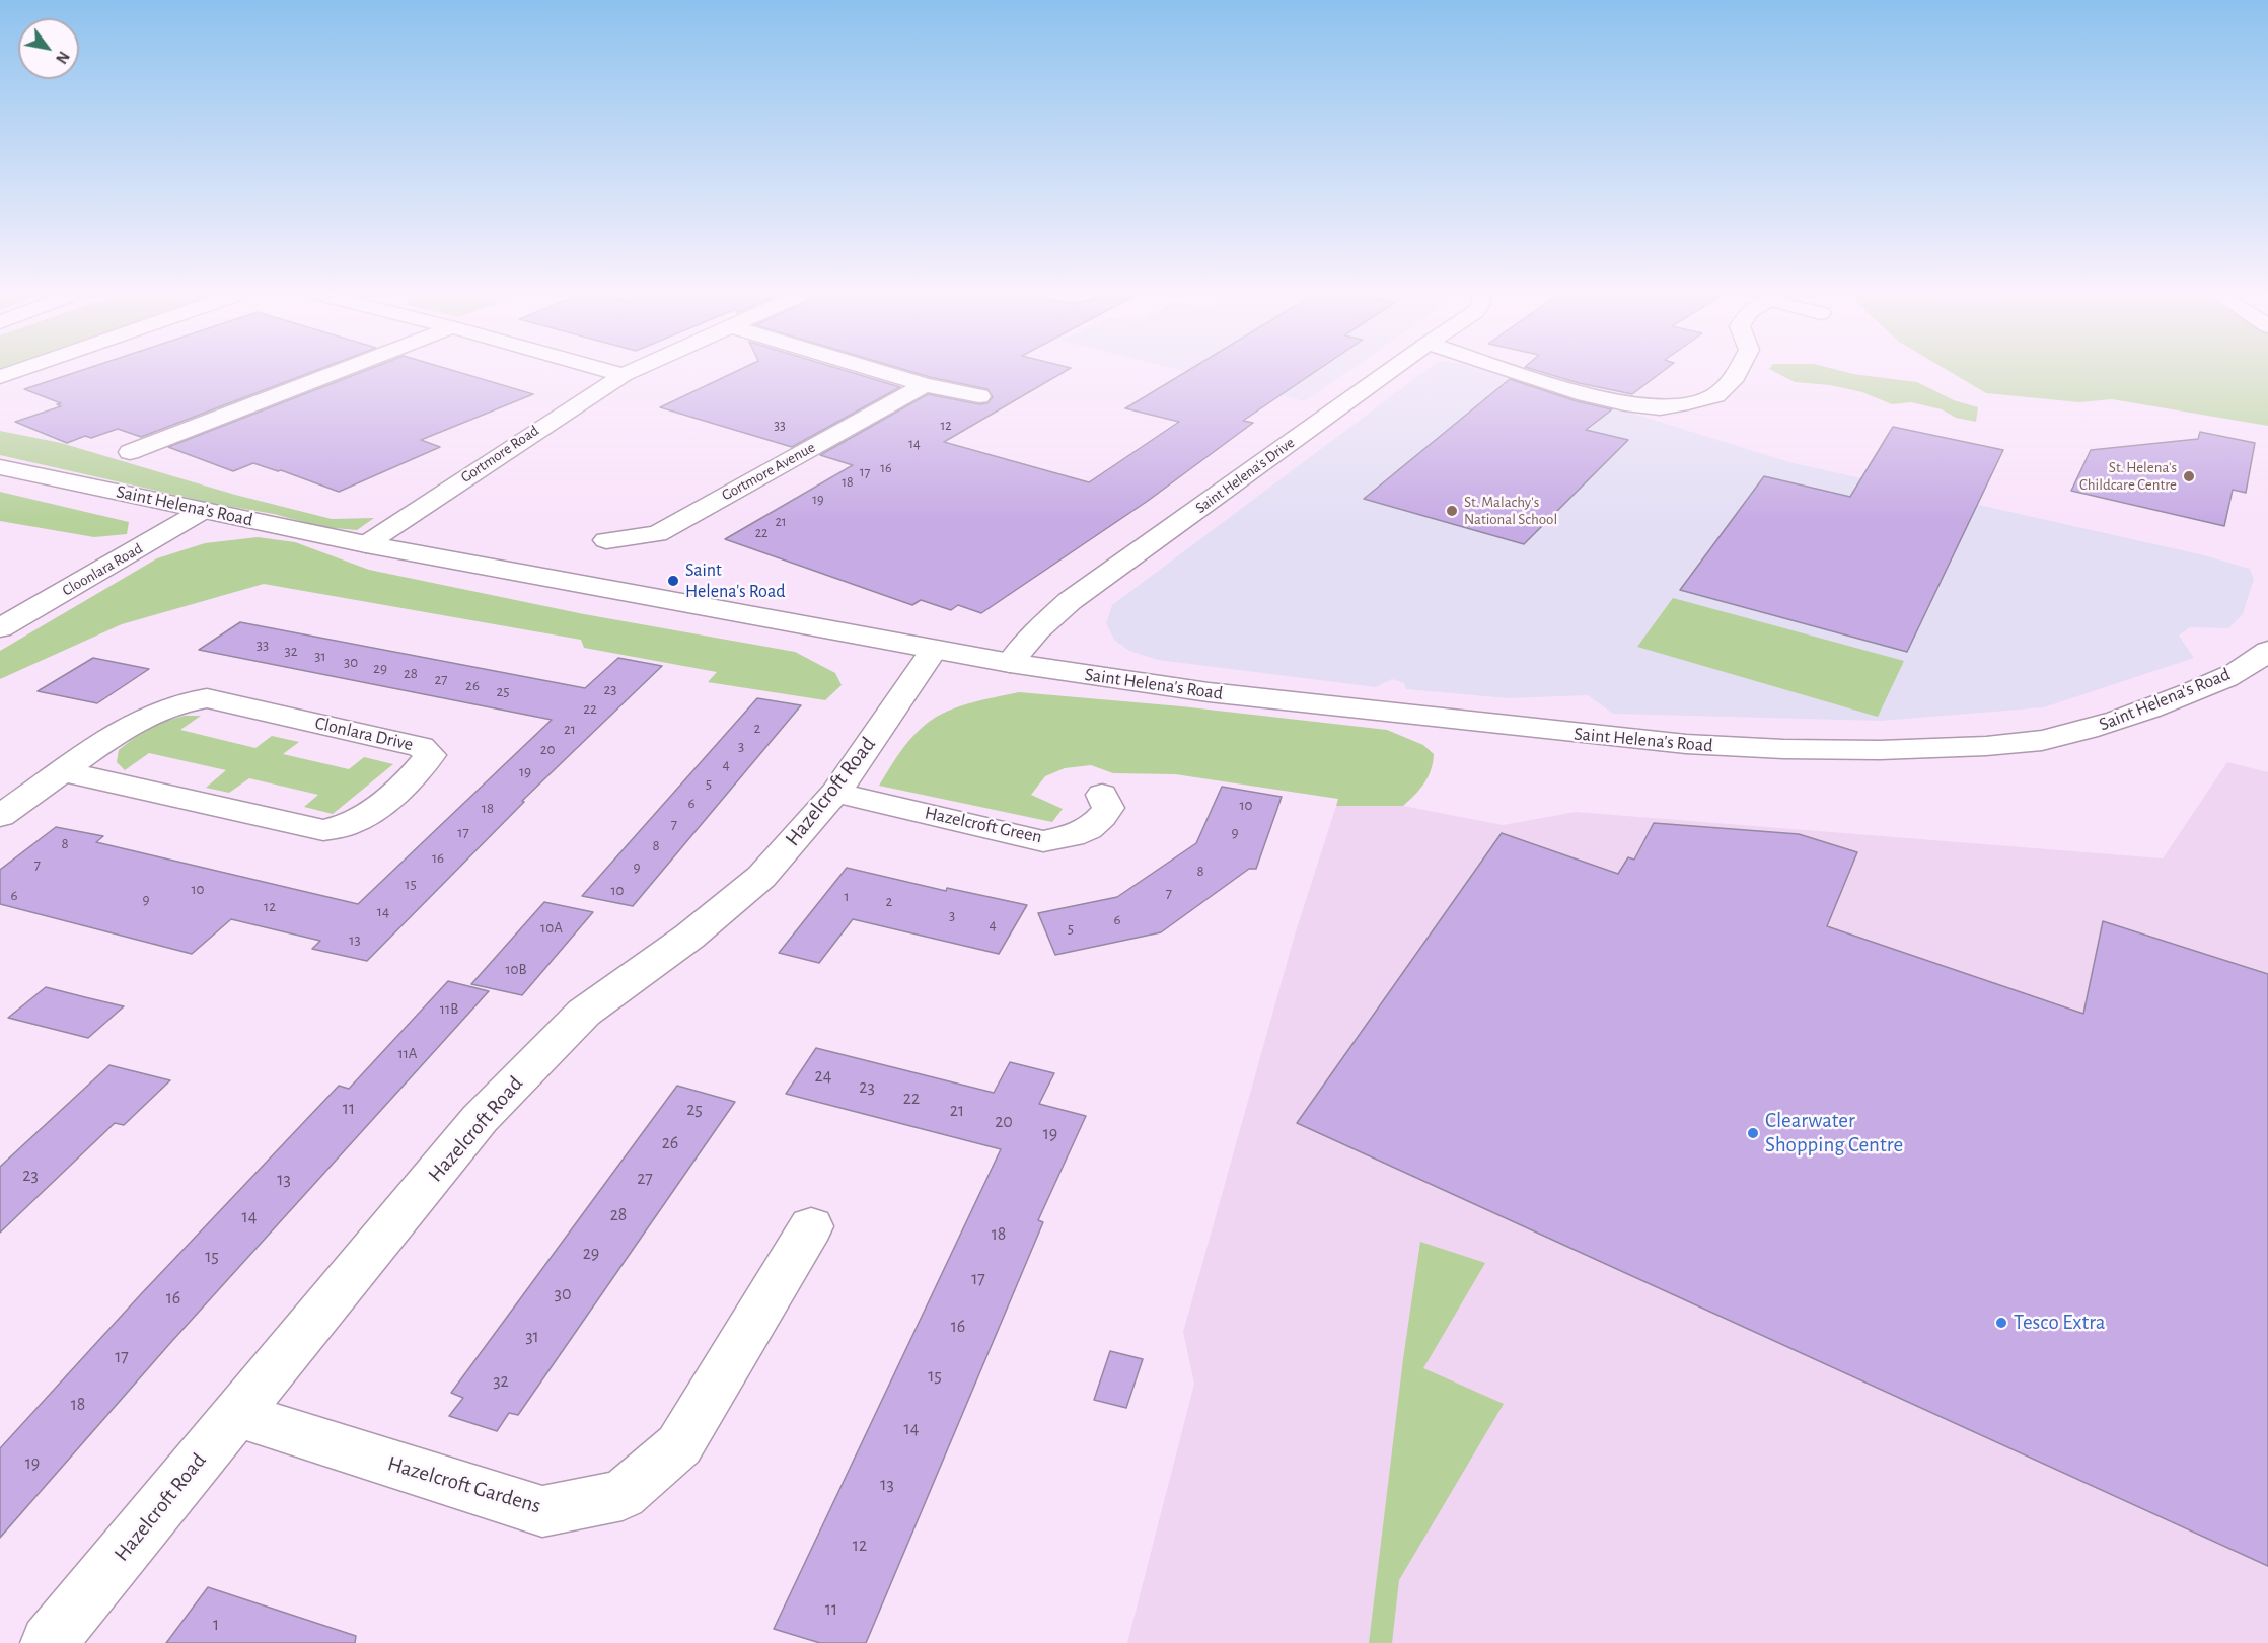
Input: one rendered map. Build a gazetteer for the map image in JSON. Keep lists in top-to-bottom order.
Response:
{
  "streets": {
    "street": [
      "Gortmore Road",
      "Gortmore Avenue",
      "Saint Helena's Drive",
      "Saint Helena's Road",
      "Cloonlara Road",
      "Clonlara Drive",
      "Hazelcroft Road",
      "Hazelcroft Green",
      "Hazelcroft Gardens"
    ]
  },
  "crossings": [
    ["Gortmore Road", "Saint Helena's Road"],
    ["Saint Helena's Drive", "Saint Helena's Road"],
    ["Saint Helena's Road", "Cloonlara Road"],
    ["Saint Helena's Road", "Hazelcroft Road"],
    ["Hazelcroft Road", "Hazelcroft Green"],
    ["Hazelcroft Road", "Hazelcroft Gardens"]
  ],
  "places": [
    "St. Helena's Childcare Centre",
    "St. Malachy's National School",
    "Saint Helena's Road",
    "Clearwater Shopping Centre",
    "Tesco Extra"
  ],
  "house_numbers": [
    "33",
    "12",
    "14",
    "16",
    "17",
    "18",
    "19",
    "21",
    "22",
    "33",
    "32",
    "31",
    "30",
    "29",
    "28",
    "27",
    "26",
    "23",
    "25",
    "22",
    "2",
    "21",
    "3",
    "20",
    "4",
    "19",
    "5",
    "6",
    "10",
    "18",
    "7",
    "17",
    "9",
    "8",
    "8",
    "16",
    "7",
    "9",
    "8",
    "15",
    "10",
    "10",
    "7",
    "6",
    "1",
    "9",
    "2",
    "12",
    "14",
    "3",
    "6",
    "4",
    "10A",
    "5",
    "13",
    "10B",
    "11B",
    "11A",
    "24",
    "23",
    "22",
    "11",
    "25",
    "21",
    "20",
    "19",
    "26",
    "23",
    "27",
    "13",
    "28",
    "14",
    "18",
    "29",
    "15",
    "17",
    "30",
    "16",
    "16",
    "31",
    "17",
    "15",
    "32",
    "18",
    "14",
    "19",
    "13",
    "12",
    "11",
    "1"
  ],
  "north": "bottom right"
}
